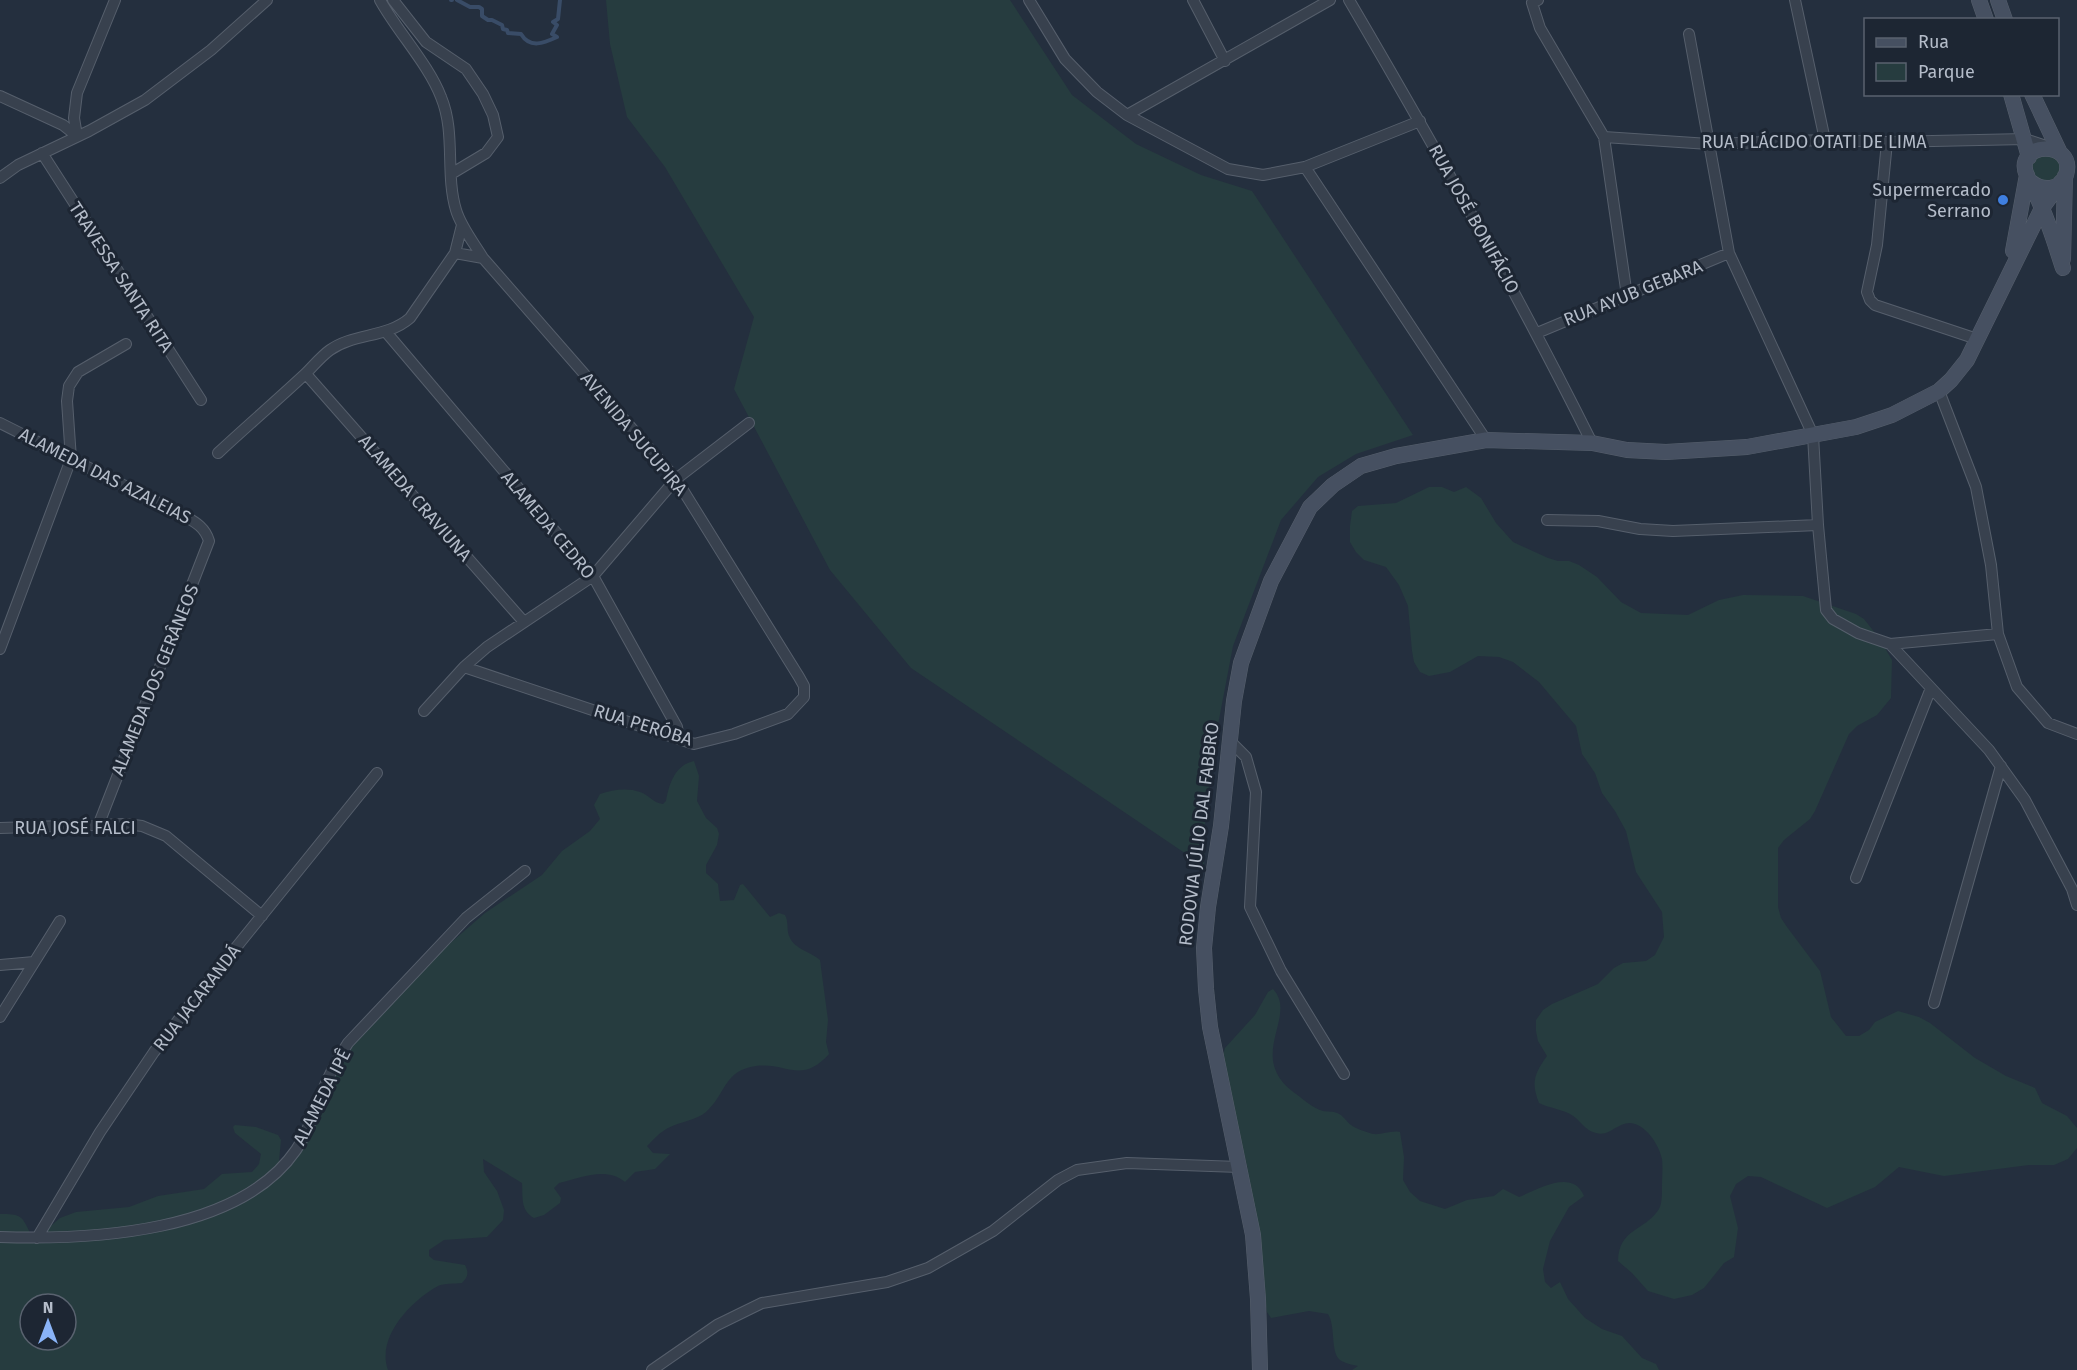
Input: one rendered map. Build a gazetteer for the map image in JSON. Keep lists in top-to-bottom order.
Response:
{
  "streets": {
    "main road": ["RODOVIA JÚLIO DAL FABBRO"],
    "street": [
      "RUA PLÁCIDO OTATI DE LIMA",
      "RUA JOSÉ BONIFÁCIO",
      "TRAVESSA SANTA RITA",
      "RUA AYUB GEBARA",
      "AVENIDA SUCUPIRA",
      "ALAMEDA DAS AZALEIAS",
      "ALAMEDA CRAVIUNA",
      "ALAMEDA CEDRO",
      "ALAMEDA DOS GERÂNEOS",
      "RUA PERÓBA",
      "RUA JOSÉ FALCI",
      "RUA JACARANDÁ",
      "ALAMEDA IPÊ"
    ]
  },
  "crossings": [
    ["RUA JOSÉ BONIFÁCIO", "RUA AYUB GEBARA"],
    ["RUA JOSÉ BONIFÁCIO", "RODOVIA JÚLIO DAL FABBRO"],
    ["AVENIDA SUCUPIRA", "RUA PERÓBA"],
    ["ALAMEDA DAS AZALEIAS", "ALAMEDA DOS GERÂNEOS"],
    ["ALAMEDA CEDRO", "RUA PERÓBA"],
    ["ALAMEDA DOS GERÂNEOS", "RUA JOSÉ FALCI"],
    ["RUA JOSÉ FALCI", "RUA JACARANDÁ"],
    ["RUA JACARANDÁ", "ALAMEDA IPÊ"]
  ],
  "places": ["Supermercado Serrano"],
  "legend": ["Rua", "Parque"],
  "north": "top"
}
